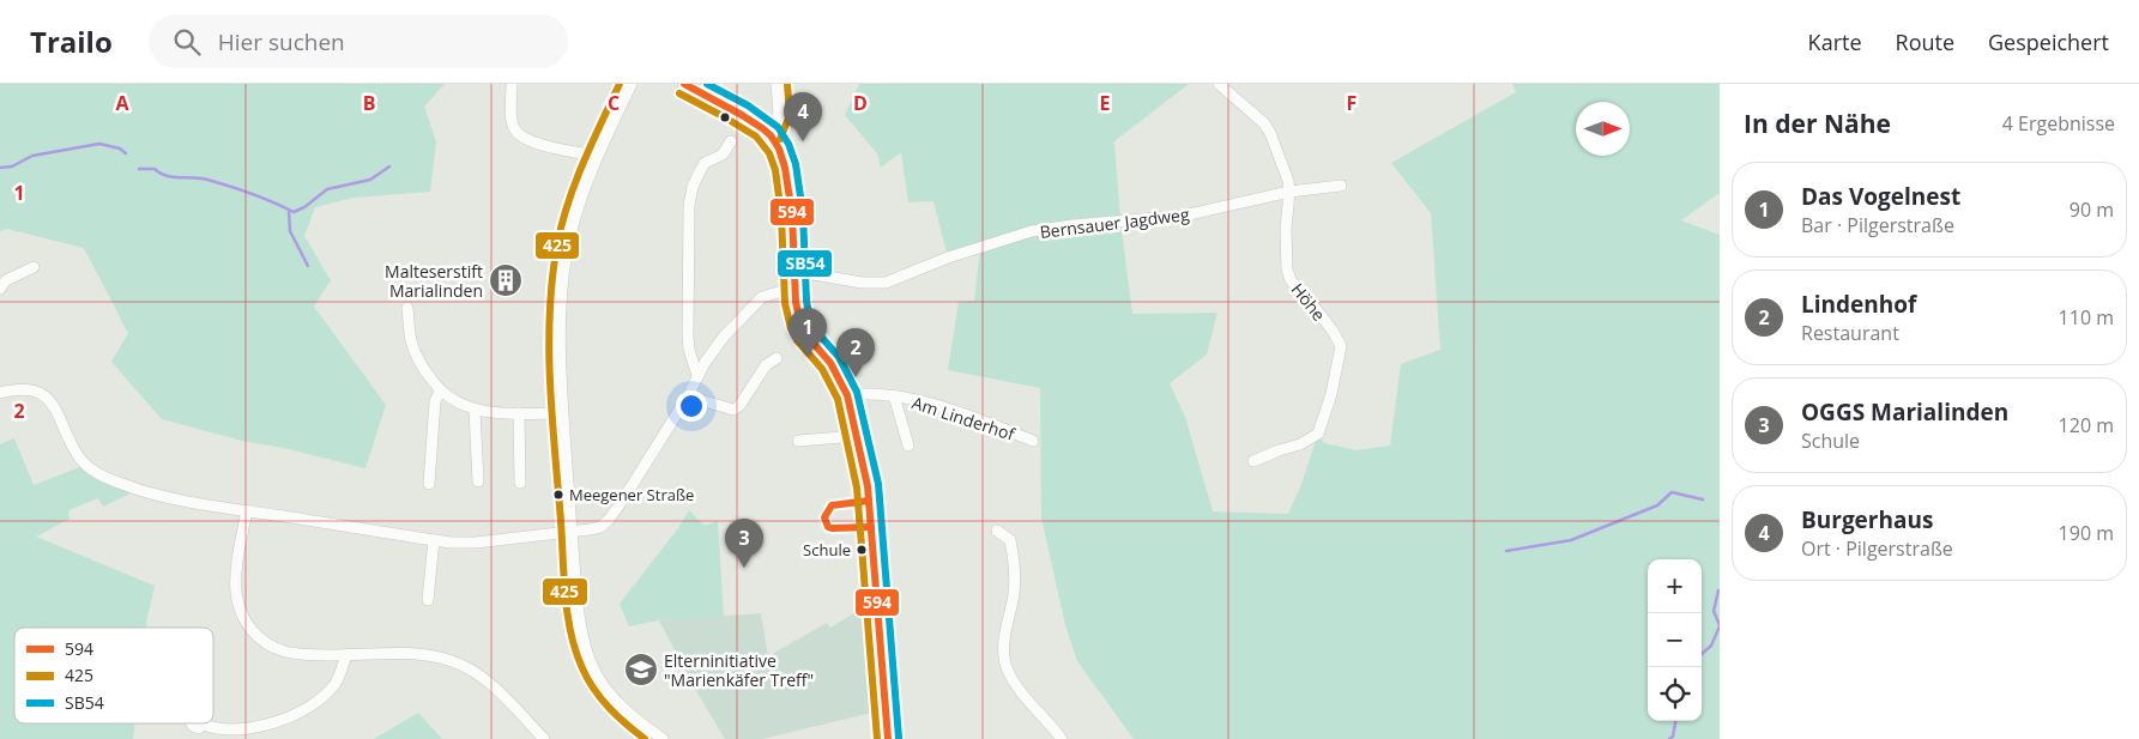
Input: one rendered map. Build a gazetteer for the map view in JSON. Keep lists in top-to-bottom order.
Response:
{
  "streets": {
    "street": ["Bernsauer Jagdweg", "Höhe", "Am Linderhof"]
  },
  "crossings": [
    ["Bernsauer Jagdweg", "Höhe"]
  ],
  "places": {
    "building": ["Malteserstift Marialinden"],
    "other": ["Meegener Straße", "Schule"],
    "school or university": ["Elterninitiative \"Marienkäfer Treff\""]
  },
  "lines": ["transit line 594", "transit line 425", "transit line SB54"],
  "legend": ["594", "425", "SB54"],
  "north": "right",
  "page": {
    "header": "Trailo",
    "search": "Hier suchen",
    "nav": ["Karte", "Route", "Gespeichert"],
    "heading": ["In der Nähe", "4 Ergebnisse"],
    "pins": [
      "4",
      "1",
      "2",
      "3"
    ],
    "list": [
      {
        "mark": "1",
        "name": "Das Vogelnest",
        "note": "Bar · Pilgerstraße",
        "value": "90 m"
      },
      {
        "mark": "2",
        "name": "Lindenhof",
        "note": "Restaurant",
        "value": "110 m"
      },
      {
        "mark": "3",
        "name": "OGGS Marialinden",
        "note": "Schule",
        "value": "120 m"
      },
      {
        "mark": "4",
        "name": "Burgerhaus",
        "note": "Ort · Pilgerstraße",
        "value": "190 m"
      }
    ],
    "map_buttons": ["+", "−"]
  },
  "grid": {
    "columns": [
      "A",
      "B",
      "C",
      "D",
      "E",
      "F"
    ],
    "rows": ["1", "2"]
  }
}
